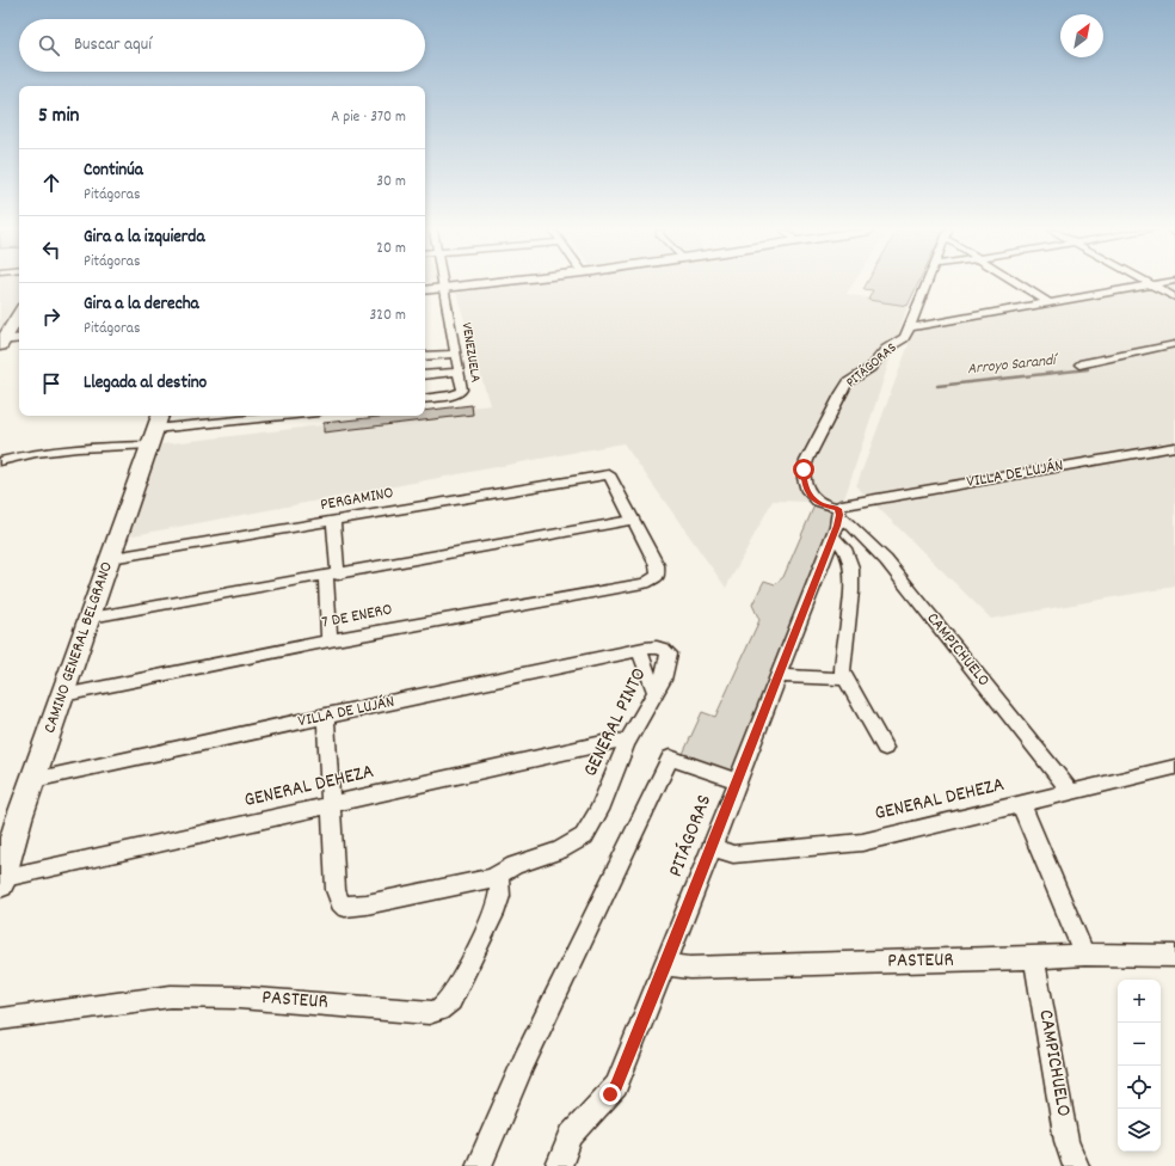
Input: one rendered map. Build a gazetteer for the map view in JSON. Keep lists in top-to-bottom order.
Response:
{
  "streets": {
    "main road": ["CAMINO GENERAL BELGRANO"],
    "street": [
      "VENEZUELA",
      "PITÁGORAS",
      "VILLA DE LUJÁN",
      "PERGAMINO",
      "7 DE ENERO",
      "CAMPICHUELO",
      "GENERAL PINTO",
      "GENERAL DEHEZA",
      "PASTEUR"
    ]
  },
  "crossings": [
    ["PITÁGORAS", "VILLA DE LUJÁN"],
    ["PITÁGORAS", "CAMPICHUELO"],
    ["PITÁGORAS", "GENERAL DEHEZA"],
    ["PITÁGORAS", "PASTEUR"],
    ["VILLA DE LUJÁN", "CAMINO GENERAL BELGRANO"],
    ["VILLA DE LUJÁN", "CAMPICHUELO"],
    ["VILLA DE LUJÁN", "GENERAL PINTO"],
    ["PERGAMINO", "7 DE ENERO"],
    ["PERGAMINO", "CAMINO GENERAL BELGRANO"],
    ["7 DE ENERO", "CAMINO GENERAL BELGRANO"],
    ["CAMINO GENERAL BELGRANO", "GENERAL DEHEZA"],
    ["CAMPICHUELO", "GENERAL DEHEZA"],
    ["CAMPICHUELO", "PASTEUR"],
    ["GENERAL PINTO", "GENERAL DEHEZA"],
    ["GENERAL PINTO", "PASTEUR"]
  ],
  "water": ["Arroyo Sarandí"],
  "north": "top right",
  "page": {
    "search": "Buscar aquí",
    "heading": ["5 min", "A pie · 370 m"],
    "list": [
      ["Continúa", "Pitágoras", "30 m"],
      ["Gira a la izquierda", "Pitágoras", "20 m"],
      ["Gira a la derecha", "Pitágoras", "320 m"],
      "Llegada al destino"
    ],
    "map_buttons": ["+", "−"]
  }
}
